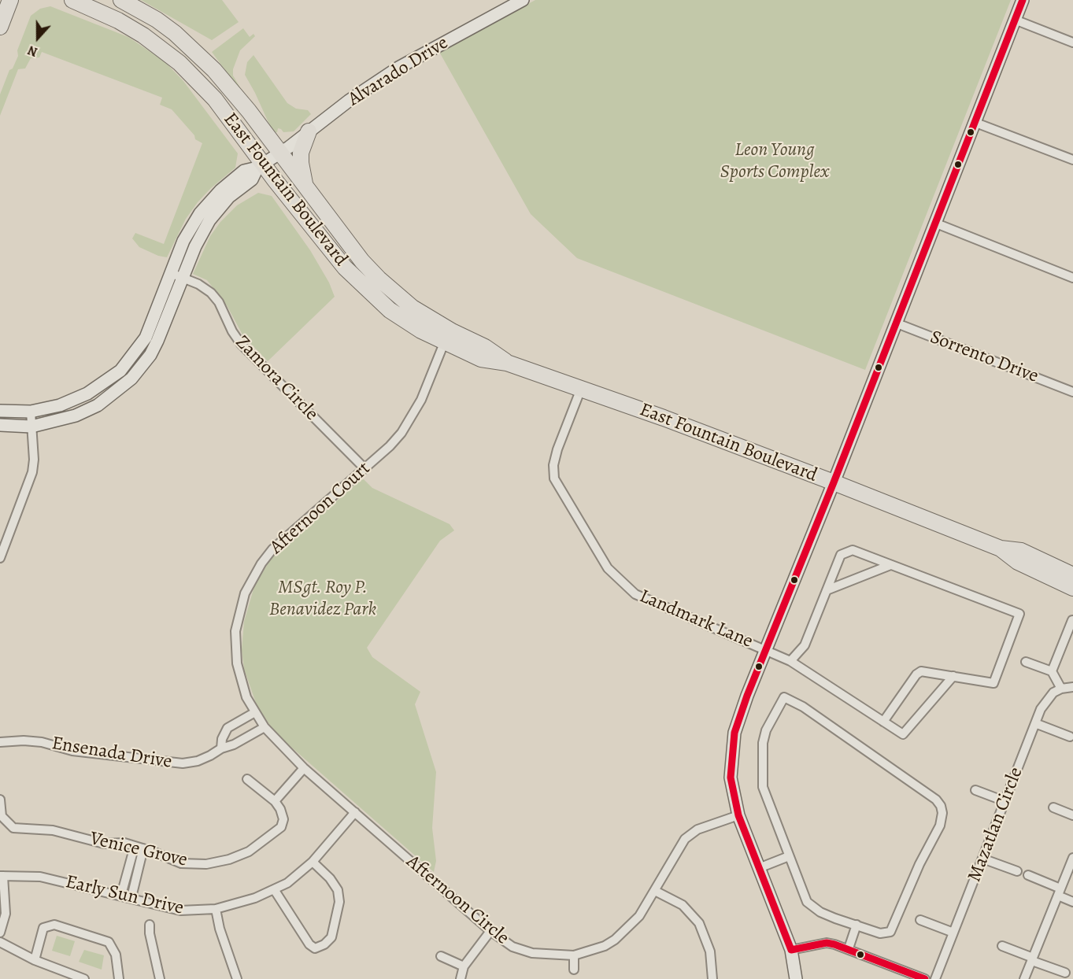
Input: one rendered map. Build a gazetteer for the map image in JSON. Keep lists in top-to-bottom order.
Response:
{
  "streets": {
    "highway": ["East Fountain Boulevard"],
    "street": [
      "Alvarado Drive",
      "Sorrento Drive",
      "Zamora Circle",
      "Afternoon Court",
      "Landmark Lane",
      "Ensenada Drive",
      "Mazatlan Circle",
      "Venice Grove",
      "Early Sun Drive",
      "Afternoon Circle"
    ]
  },
  "crossings": [
    ["Alvarado Drive", "East Fountain Boulevard"],
    ["East Fountain Boulevard", "Afternoon Court"],
    ["East Fountain Boulevard", "Landmark Lane"],
    ["Zamora Circle", "Afternoon Court"],
    ["Afternoon Court", "Ensenada Drive"],
    ["Afternoon Court", "Early Sun Drive"],
    ["Afternoon Court", "Afternoon Circle"],
    ["Early Sun Drive", "Afternoon Circle"]
  ],
  "parks": ["Leon Young Sports Complex", "MSgt. Roy P. Benavidez Park"],
  "north": "bottom"
}
